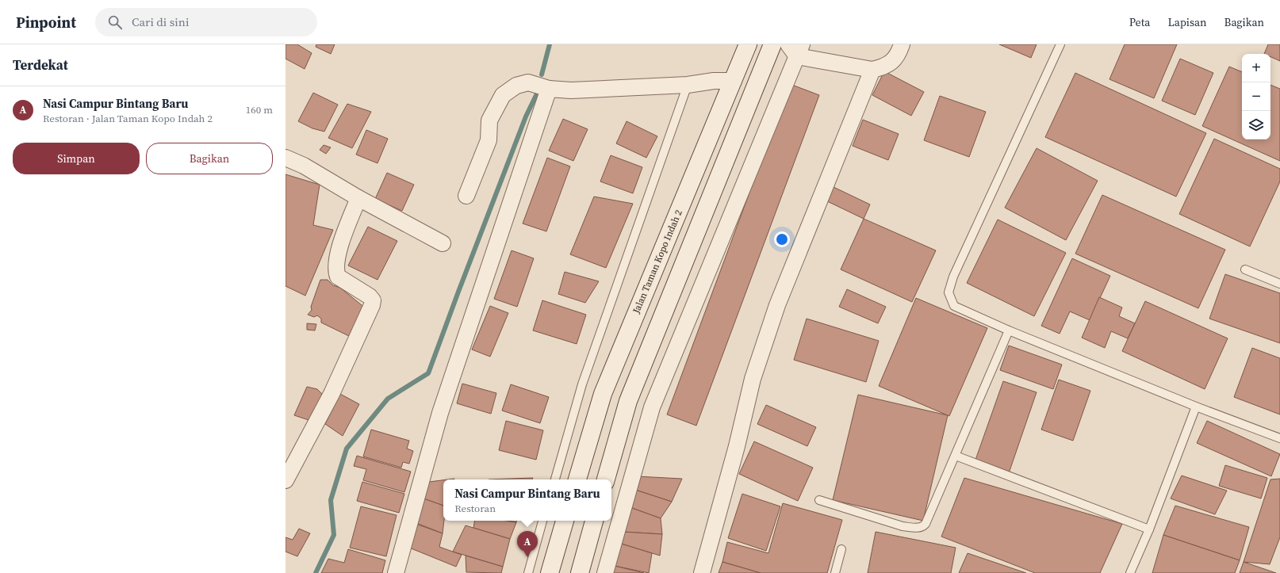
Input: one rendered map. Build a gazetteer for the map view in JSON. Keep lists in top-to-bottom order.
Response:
{
  "streets": {
    "main road": ["Jalan Taman Kopo Indah 2"]
  },
  "page": {
    "header": "Pinpoint",
    "search": "Cari di sini",
    "nav": ["Peta", "Lapisan", "Bagikan"],
    "heading": "Terdekat",
    "map_buttons": ["+", "−"],
    "list": [
      {
        "mark": "A",
        "name": "Nasi Campur Bintang Baru",
        "note": "Restoran · Jalan Taman Kopo Indah 2",
        "value": "160 m"
      }
    ],
    "buttons": ["Simpan", "Bagikan"],
    "popup": ["Nasi Campur Bintang Baru", "Restoran"],
    "pins": "A"
  }
}
